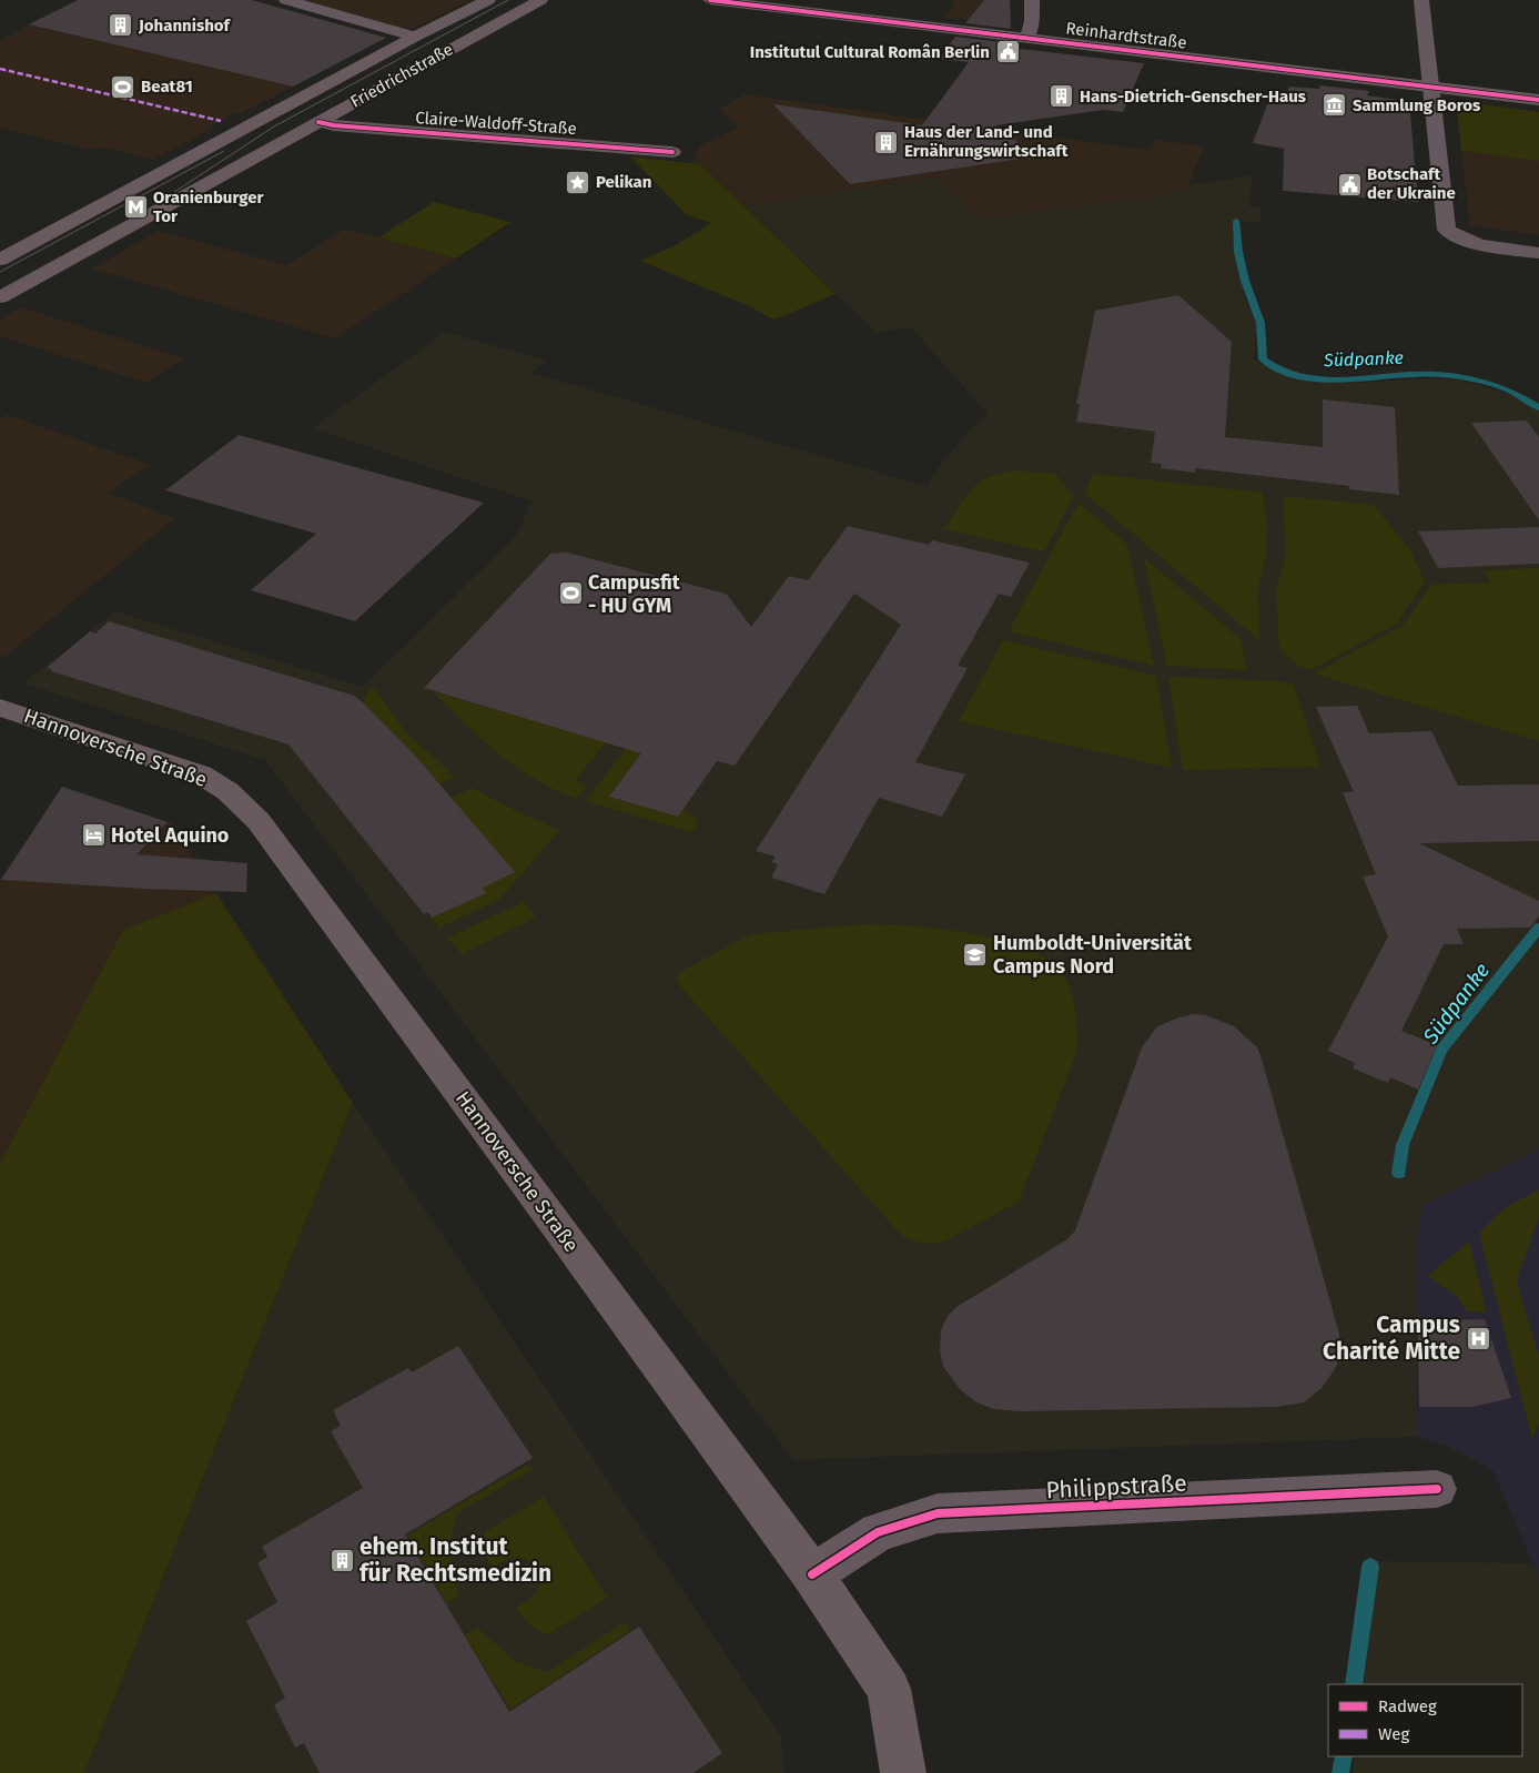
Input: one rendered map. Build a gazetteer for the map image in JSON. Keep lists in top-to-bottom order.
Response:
{
  "streets": {
    "main road": ["Reinhardtstraße", "Friedrichstraße", "Hannoversche Straße"],
    "street": ["Claire-Waldoff-Straße", "Philippstraße"]
  },
  "crossings": [
    ["Friedrichstraße", "Claire-Waldoff-Straße"],
    ["Hannoversche Straße", "Philippstraße"]
  ],
  "water": ["Südpanke"],
  "places": {
    "building": [
      "Johannishof",
      "Hans-Dietrich-Genscher-Haus",
      "Haus der Land- und Ernährungswirtschaft",
      "ehem. Institut für Rechtsmedizin"
    ],
    "public building": ["Institutul Cultural Român Berlin", "Botschaft der Ukraine"],
    "sports": ["Beat81", "Campusfit - HU GYM"],
    "museum": ["Sammlung Boros"],
    "place": ["Pelikan"],
    "metro station": ["Oranienburger Tor"],
    "hotel": ["Hotel Aquino"],
    "school or university": ["Humboldt-Universität Campus Nord"],
    "hospital": ["Campus Charité Mitte"]
  },
  "legend": ["Radweg", "Weg"]
}
